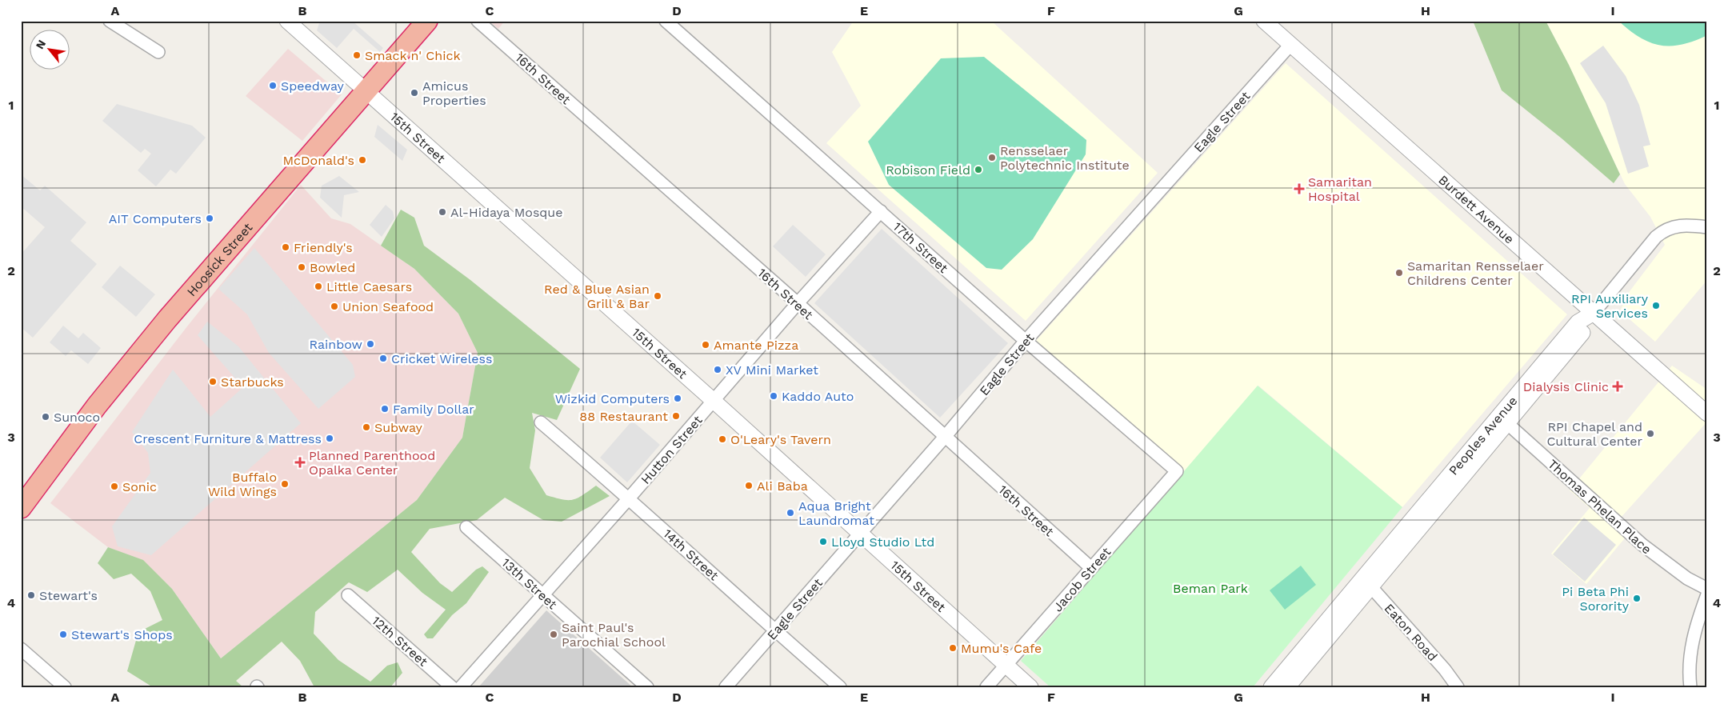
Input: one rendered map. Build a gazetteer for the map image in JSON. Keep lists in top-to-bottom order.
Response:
{
  "streets": {
    "highway": ["Hoosick Street"],
    "street": [
      "16th Street",
      "Eagle Street",
      "15th Street",
      "Burdett Avenue",
      "17th Street",
      "Peoples Avenue",
      "Hutton Street",
      "Thomas Phelan Place",
      "14th Street",
      "Jacob Street",
      "13th Street",
      "Eaton Road",
      "12th Street"
    ]
  },
  "crossings": [
    ["16th Street", "Eagle Street"],
    ["16th Street", "Hutton Street"],
    ["16th Street", "Jacob Street"],
    ["Eagle Street", "15th Street"],
    ["Eagle Street", "Burdett Avenue"],
    ["Eagle Street", "17th Street"],
    ["Eagle Street", "14th Street"],
    ["15th Street", "Hoosick Street"],
    ["15th Street", "Hutton Street"],
    ["15th Street", "Jacob Street"],
    ["Burdett Avenue", "Peoples Avenue"],
    ["17th Street", "Hutton Street"],
    ["17th Street", "Jacob Street"],
    ["Peoples Avenue", "Thomas Phelan Place"],
    ["Peoples Avenue", "Eaton Road"],
    ["Hutton Street", "14th Street"],
    ["Hutton Street", "13th Street"]
  ],
  "parks": ["Beman Park"],
  "places": {
    "other": [
      "Smack n' Chick",
      "Speedway",
      "Amicus Properties",
      "Rensselaer Polytechnic Institute",
      "McDonald's",
      "Robison Field",
      "Al-Hidaya Mosque",
      "AIT Computers",
      "Friendly's",
      "Bowled",
      "Samaritan Rensselaer Childrens Center",
      "Little Caesars",
      "Red & Blue Asian Grill & Bar",
      "RPI Auxiliary Services",
      "Union Seafood",
      "Rainbow",
      "Amante Pizza",
      "Cricket Wireless",
      "XV Mini Market",
      "Starbucks",
      "Kaddo Auto",
      "Wizkid Computers",
      "Family Dollar",
      "88 Restaurant",
      "Sunoco",
      "Subway",
      "RPI Chapel and Cultural Center",
      "Crescent Furniture & Mattress",
      "O'Leary's Tavern",
      "Buffalo Wild Wings",
      "Ali Baba",
      "Sonic",
      "Aqua Bright Laundromat",
      "Lloyd Studio Ltd",
      "Stewart's",
      "Pi Beta Phi Sorority",
      "Stewart's Shops",
      "Saint Paul's Parochial School",
      "Mumu's Cafe"
    ],
    "health": ["Samaritan Hospital", "Dialysis Clinic", "Planned Parenthood Opalka Center"]
  },
  "north": "top left",
  "grid": {
    "columns": [
      "A",
      "B",
      "C",
      "D",
      "E",
      "F",
      "G",
      "H",
      "I"
    ],
    "rows": [
      "1",
      "2",
      "3",
      "4"
    ]
  }
}
